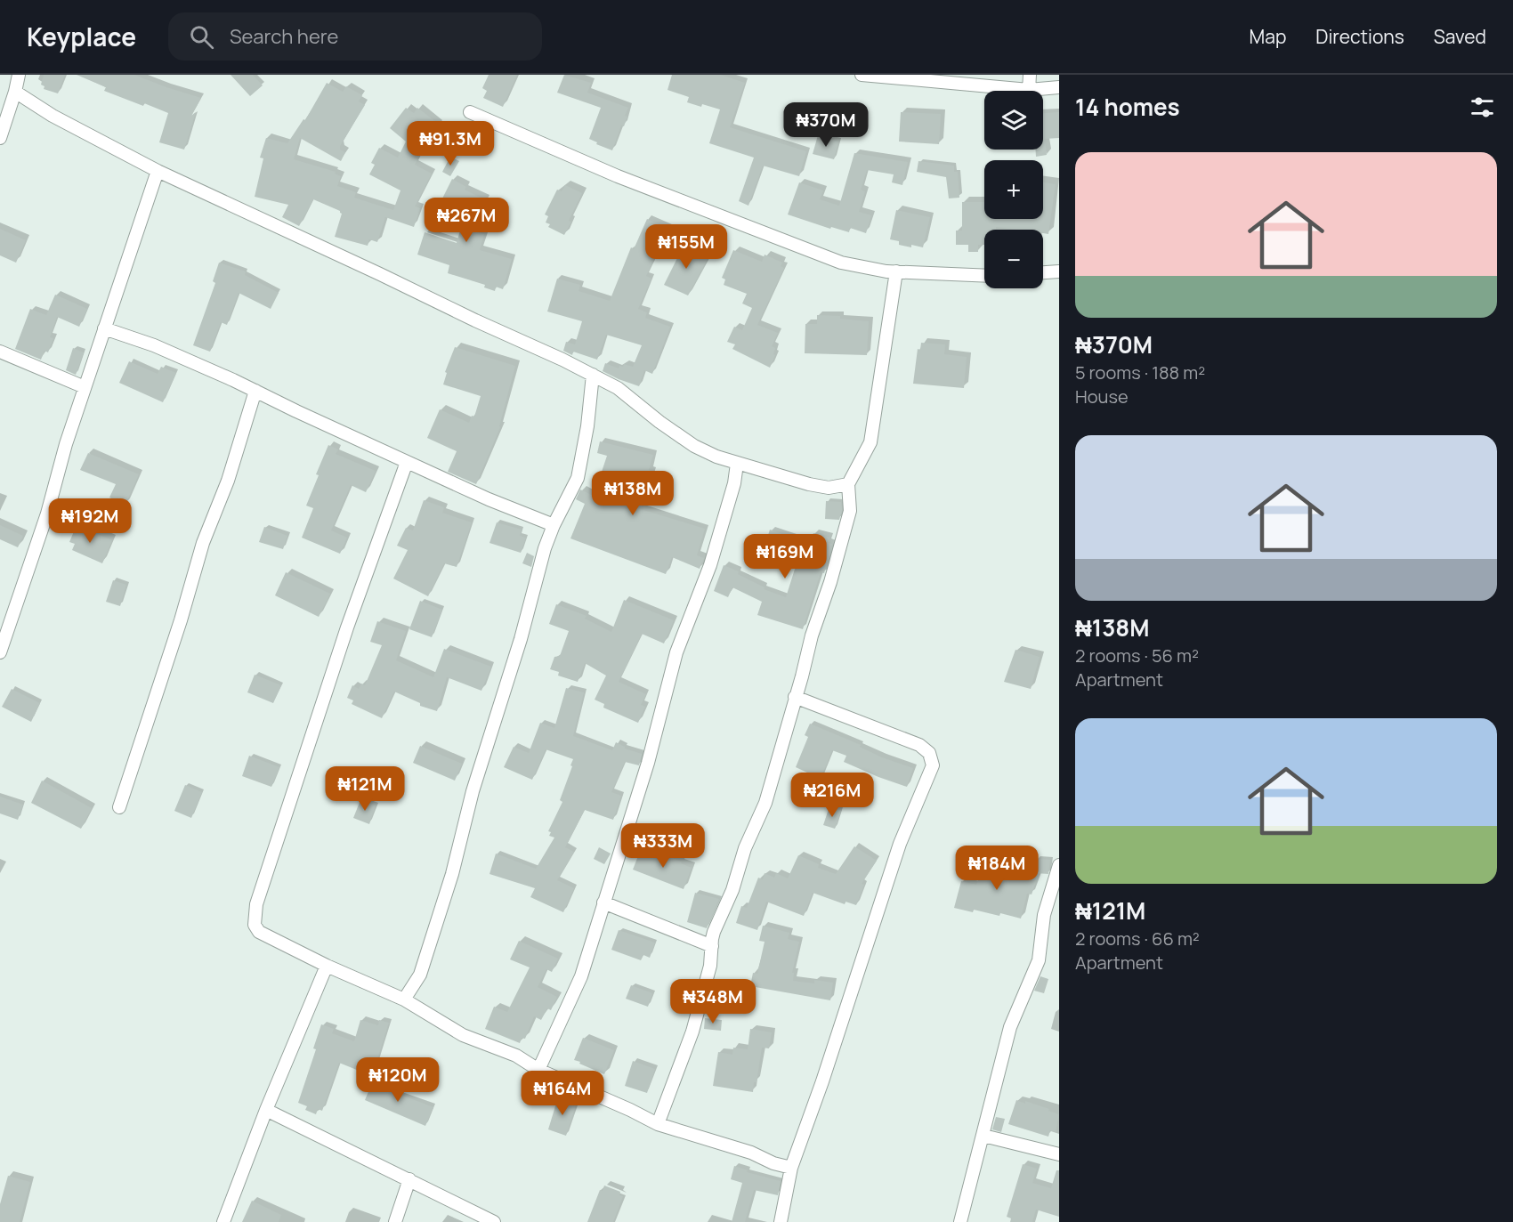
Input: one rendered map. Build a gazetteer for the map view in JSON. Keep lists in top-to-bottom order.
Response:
{
  "page": {
    "header": "Keyplace",
    "search": "Search here",
    "nav": ["Map", "Directions", "Saved"],
    "heading": "14 homes",
    "map_buttons": ["+", "−"],
    "price": [
      "₦370M",
      "₦91.3M",
      "₦267M",
      "₦155M",
      "₦138M",
      "₦192M",
      "₦169M",
      "₦121M",
      "₦216M",
      "₦333M",
      "₦184M",
      "₦348M",
      "₦120M",
      "₦164M"
    ],
    "list": [
      {
        "name": "₦370M",
        "note": "5 rooms · 188 m² · House"
      },
      {
        "name": "₦138M",
        "note": "2 rooms · 56 m² · Apartment"
      },
      {
        "name": "₦121M",
        "note": "2 rooms · 66 m² · Apartment"
      }
    ]
  }
}
